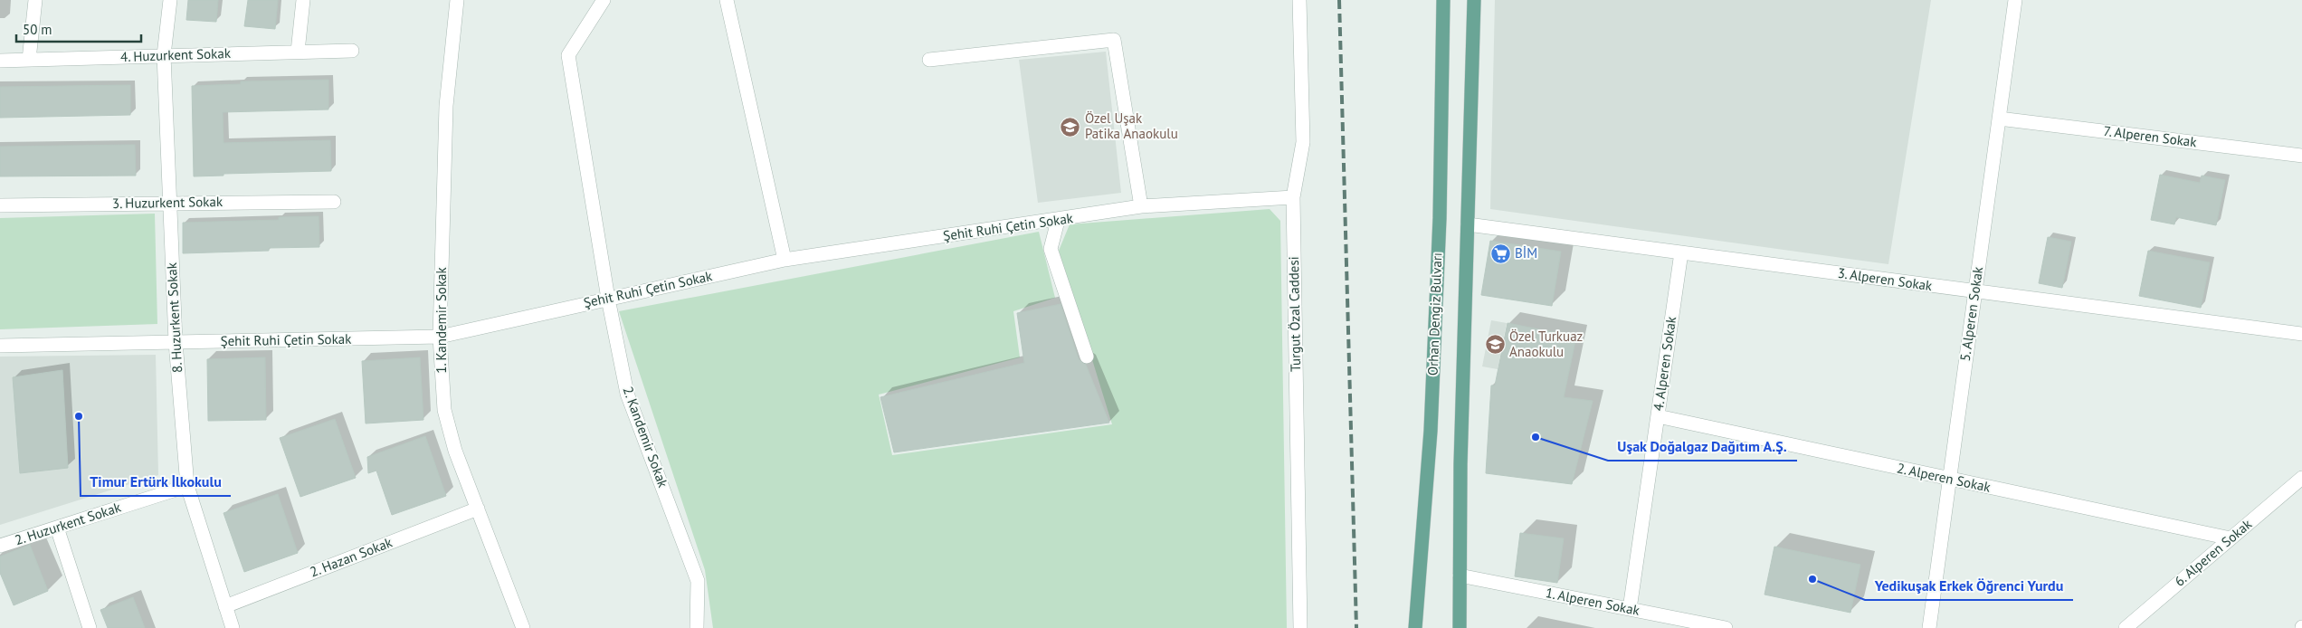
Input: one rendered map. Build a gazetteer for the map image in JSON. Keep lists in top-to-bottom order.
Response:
{
  "streets": {
    "main road": ["Orhan Dengiz Bulvarı"],
    "street": [
      "4. Huzurkent Sokak",
      "7. Alperen Sokak",
      "3. Huzurkent Sokak",
      "Şehit Ruhi Çetin Sokak",
      "3. Alperen Sokak",
      "Turgut Özal Caddesi",
      "5. Alperen Sokak",
      "8. Huzurkent Sokak",
      "1. Kandemir Sokak",
      "4. Alperen Sokak",
      "2. Kandemir Sokak",
      "2. Alperen Sokak",
      "2. Huzurkent Sokak",
      "6. Alperen Sokak",
      "2. Hazan Sokak",
      "1. Alperen Sokak"
    ]
  },
  "crossings": [
    ["4. Huzurkent Sokak", "8. Huzurkent Sokak"],
    ["7. Alperen Sokak", "5. Alperen Sokak"],
    ["3. Huzurkent Sokak", "8. Huzurkent Sokak"],
    ["Şehit Ruhi Çetin Sokak", "Turgut Özal Caddesi"],
    ["Şehit Ruhi Çetin Sokak", "8. Huzurkent Sokak"],
    ["Şehit Ruhi Çetin Sokak", "1. Kandemir Sokak"],
    ["Şehit Ruhi Çetin Sokak", "2. Kandemir Sokak"],
    ["3. Alperen Sokak", "5. Alperen Sokak"],
    ["3. Alperen Sokak", "4. Alperen Sokak"],
    ["5. Alperen Sokak", "2. Alperen Sokak"],
    ["8. Huzurkent Sokak", "2. Huzurkent Sokak"],
    ["8. Huzurkent Sokak", "2. Hazan Sokak"],
    ["1. Kandemir Sokak", "2. Hazan Sokak"],
    ["4. Alperen Sokak", "2. Alperen Sokak"],
    ["4. Alperen Sokak", "1. Alperen Sokak"],
    ["2. Alperen Sokak", "6. Alperen Sokak"]
  ],
  "places": {
    "school or university": ["Özel Uşak Patika Anaokulu", "Özel Turkuaz Anaokulu"],
    "supermarket": ["BİM"],
    "other": ["Timur Ertürk İlkokulu", "Uşak Doğalgaz Dağıtım A.Ş.", "Yedikuşak Erkek Öğrenci Yurdu"]
  },
  "scale_bar": "50 m"
}
